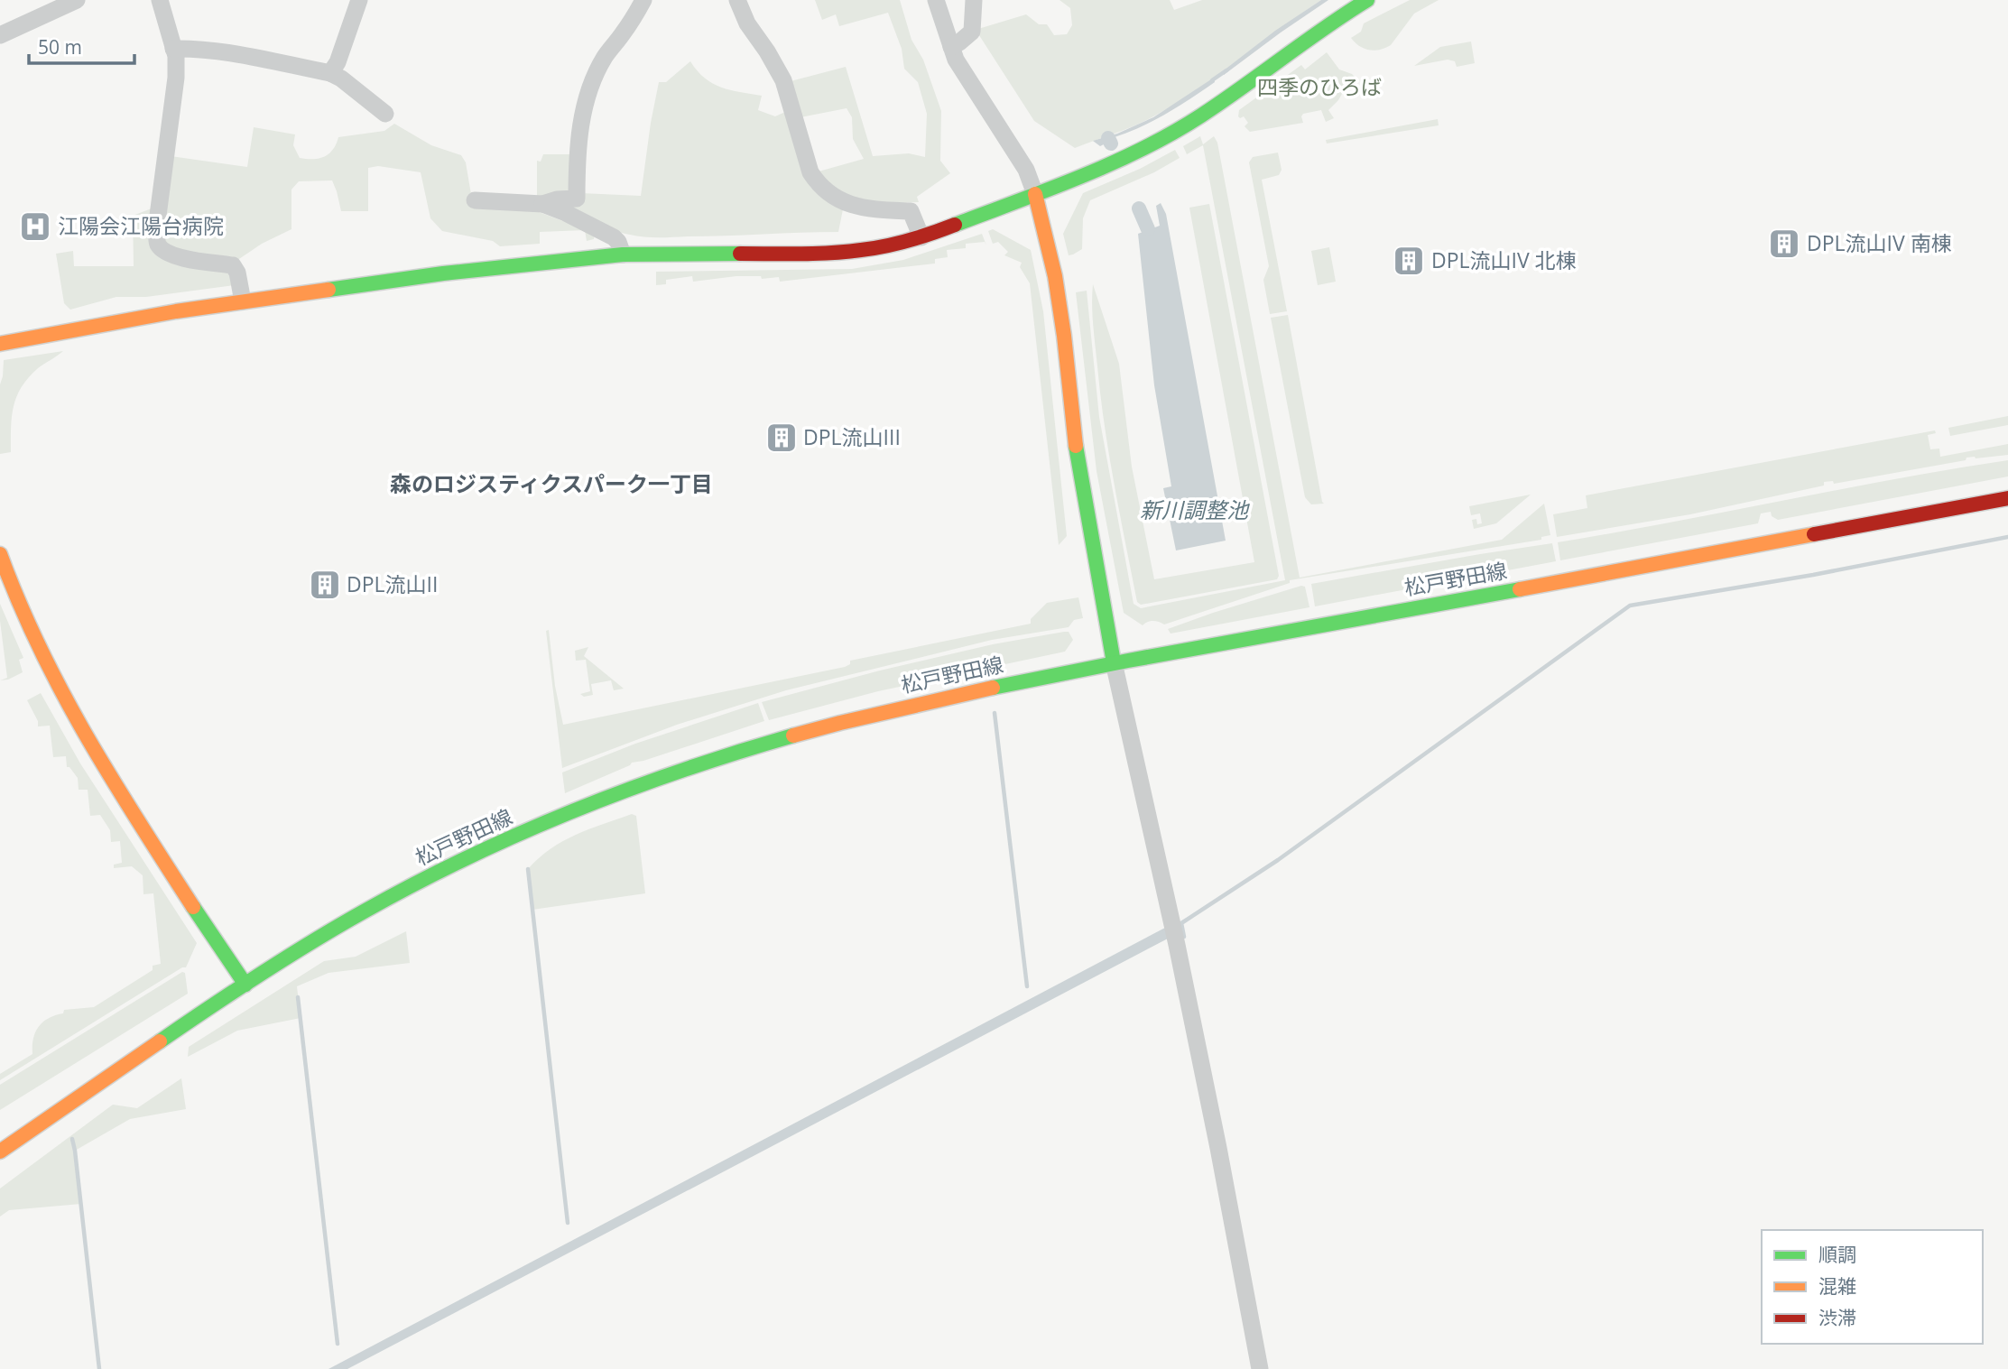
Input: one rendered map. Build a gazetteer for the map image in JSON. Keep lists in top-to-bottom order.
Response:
{
  "streets": {
    "street": ["松戸野田線"]
  },
  "districts": ["森のロジスティクスパーク一丁目"],
  "water": ["新川調整池"],
  "parks": ["四季のひろば"],
  "places": {
    "hospital": ["江陽会江陽台病院"],
    "building": [
      "DPL流山IV 南棟",
      "DPL流山IV 北棟",
      "DPL流山III",
      "DPL流山II"
    ]
  },
  "legend": ["順調", "混雑", "渋滞"],
  "scale_bar": "50 m"
}
